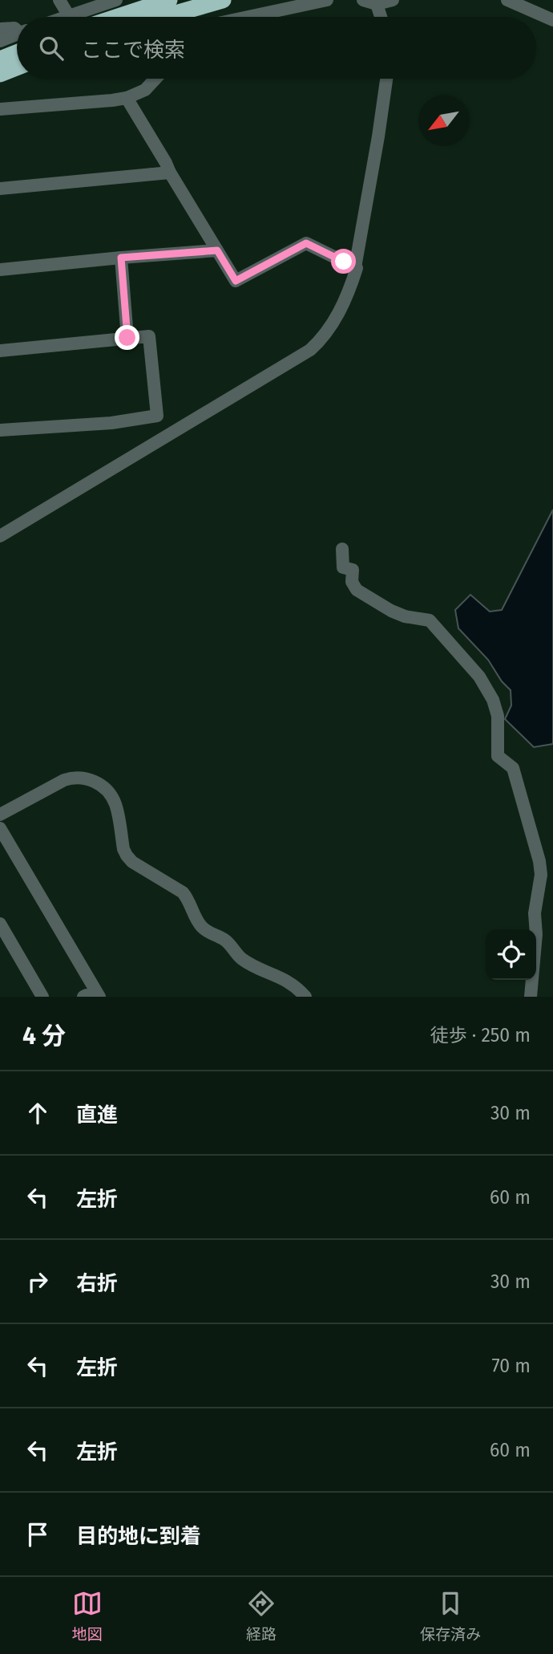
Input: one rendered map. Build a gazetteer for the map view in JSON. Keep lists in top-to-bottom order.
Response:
{
  "north": "bottom left",
  "page": {
    "search": "ここで検索",
    "heading": ["4 分", "徒歩 · 250 m"],
    "list": [
      ["直進", "30 m"],
      ["左折", "60 m"],
      ["右折", "30 m"],
      ["左折", "70 m"],
      ["左折", "60 m"],
      "目的地に到着"
    ],
    "nav": ["地図", "経路", "保存済み"]
  }
}
